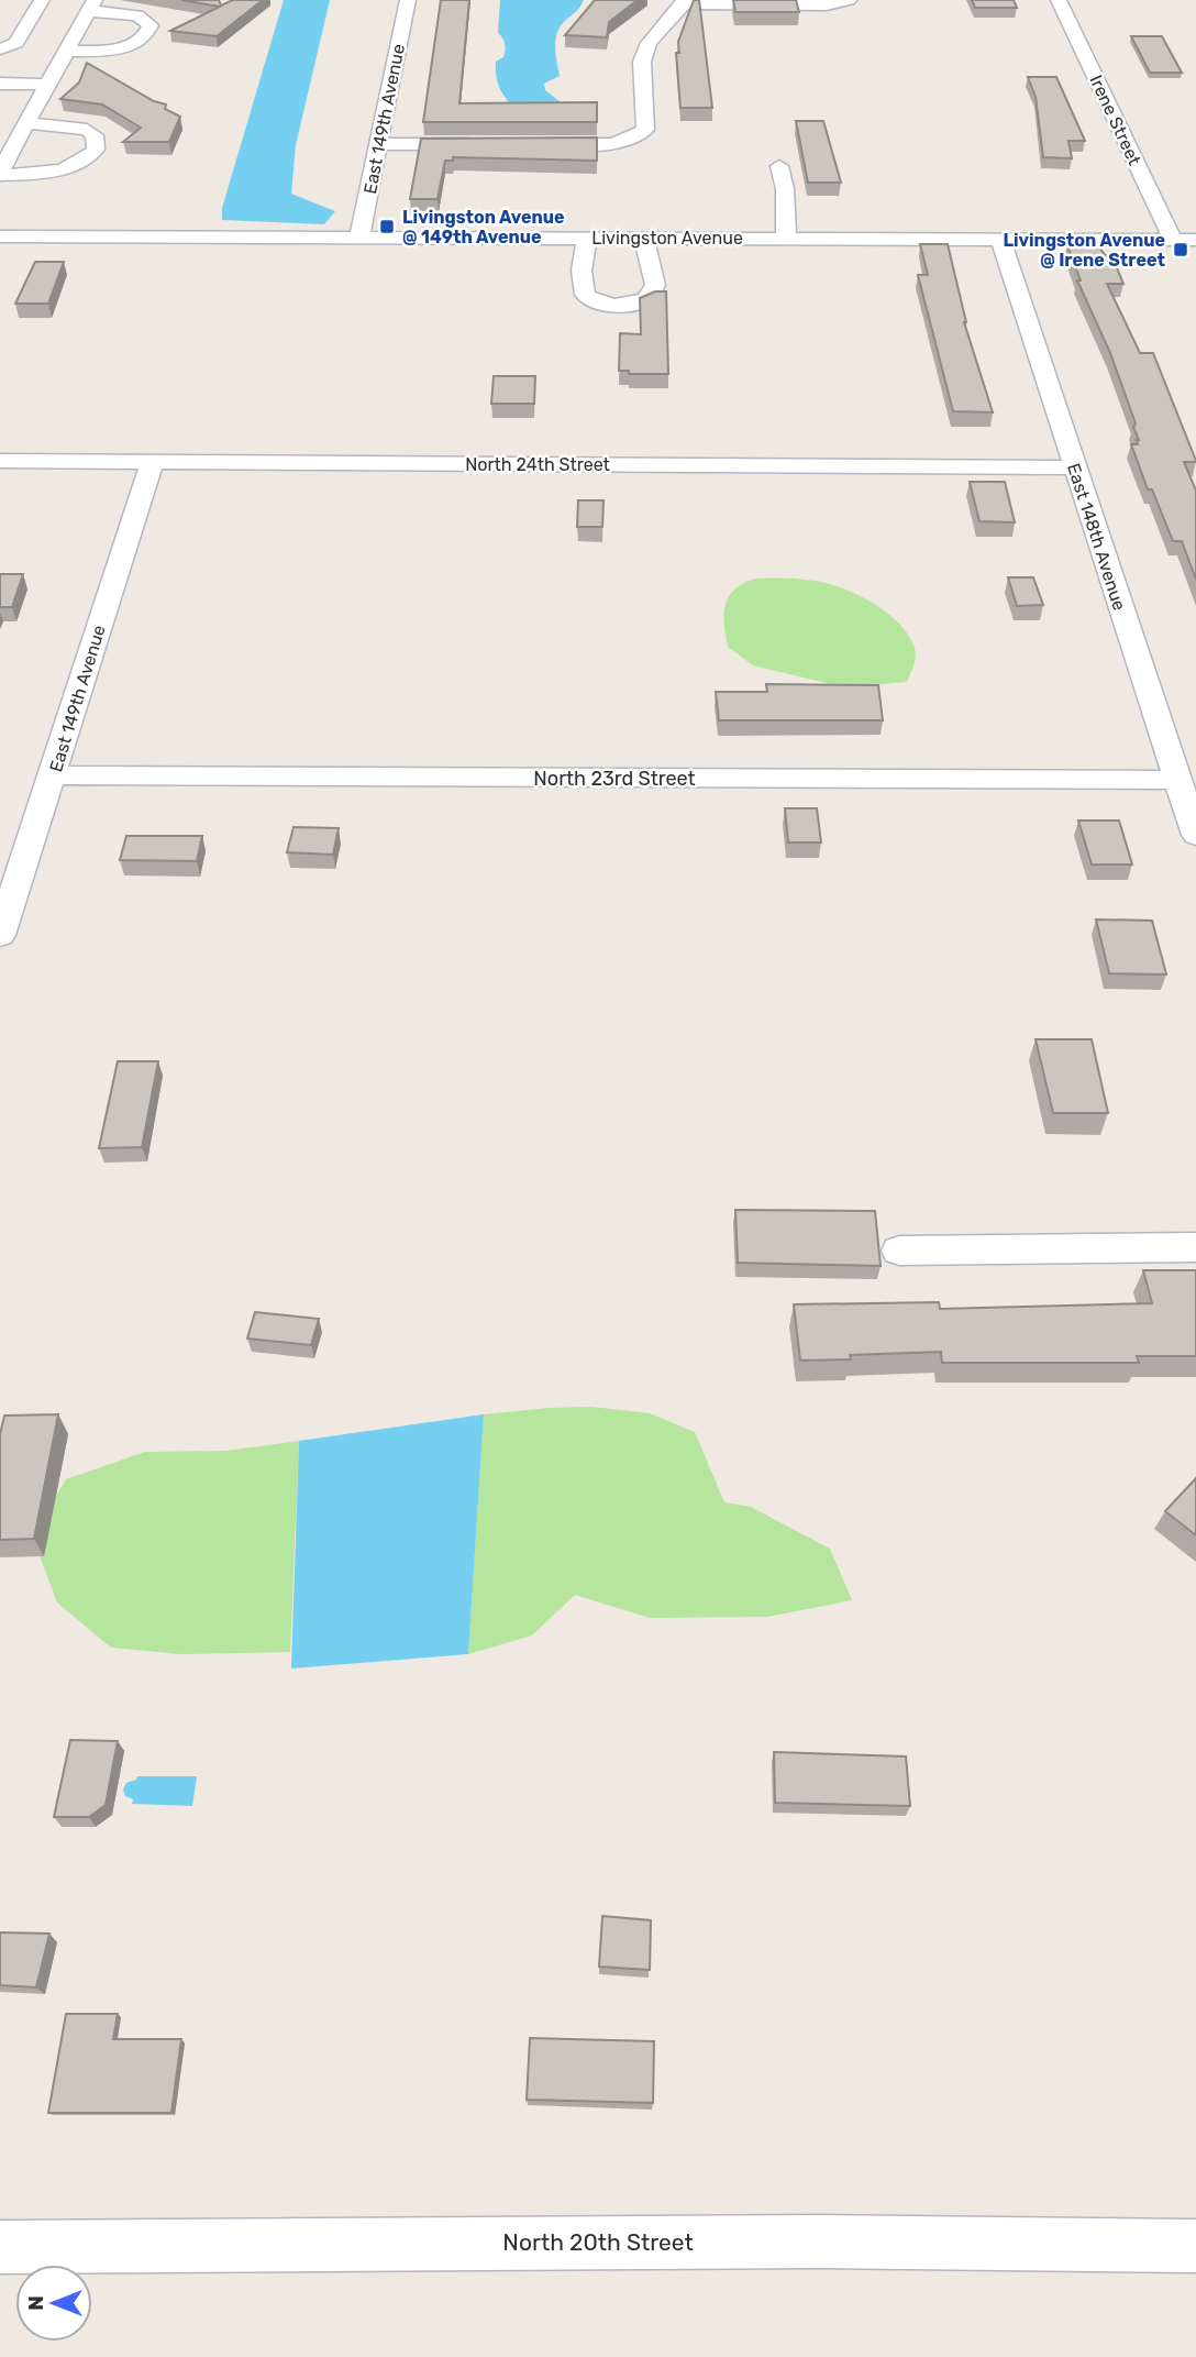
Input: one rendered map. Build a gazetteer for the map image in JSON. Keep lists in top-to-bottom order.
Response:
{
  "streets": {
    "street": [
      "East 149th Avenue",
      "Irene Street",
      "Livingston Avenue",
      "North 24th Street",
      "East 148th Avenue",
      "North 23rd Street",
      "North 20th Street"
    ]
  },
  "crossings": [
    ["East 149th Avenue", "Livingston Avenue"],
    ["East 149th Avenue", "North 24th Street"],
    ["East 149th Avenue", "North 23rd Street"],
    ["Irene Street", "Livingston Avenue"],
    ["Livingston Avenue", "East 148th Avenue"],
    ["North 24th Street", "East 148th Avenue"],
    ["East 148th Avenue", "North 23rd Street"]
  ],
  "places": {
    "transit": ["Livingston Avenue @ 149th Avenue", "Livingston Avenue @ Irene Street"]
  },
  "north": "left"
}
